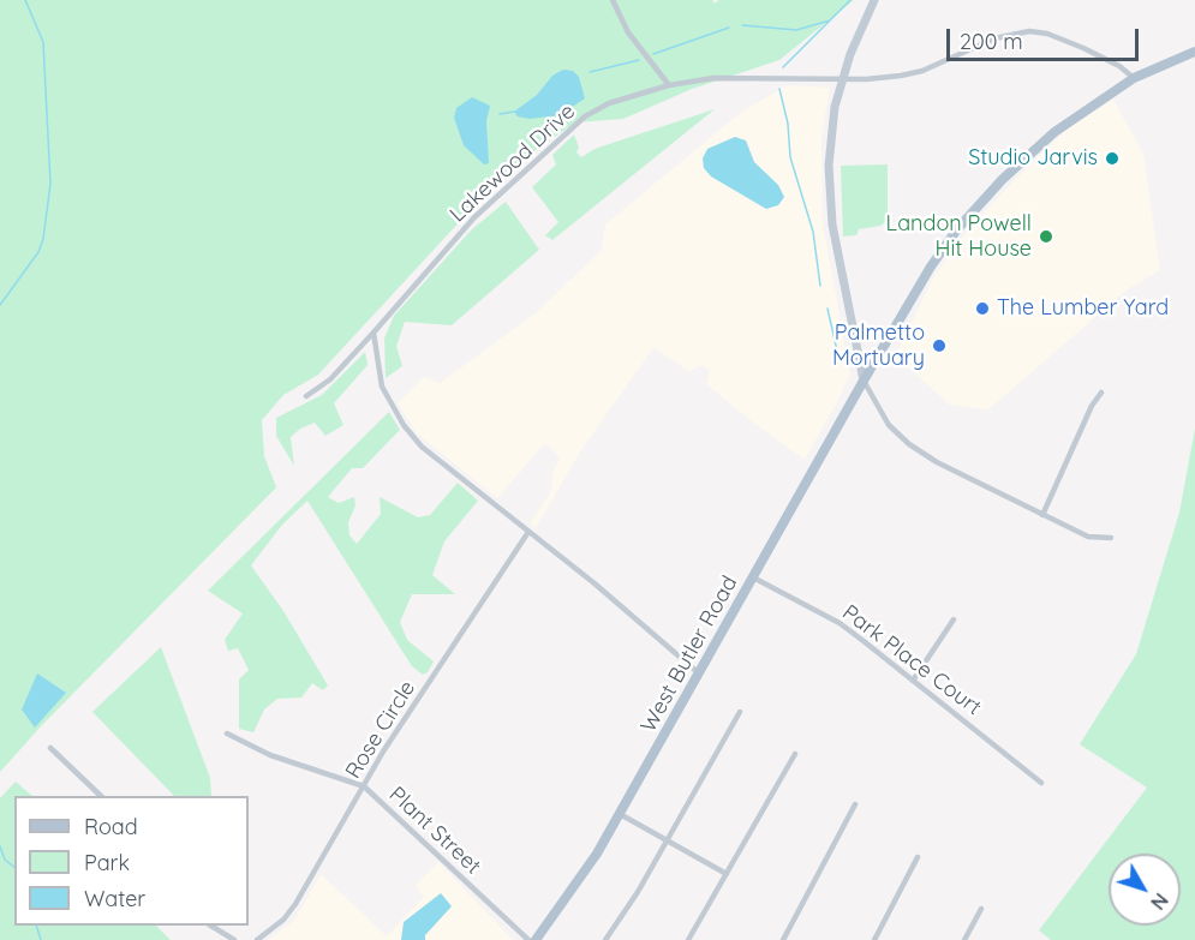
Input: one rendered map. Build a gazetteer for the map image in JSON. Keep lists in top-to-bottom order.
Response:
{
  "streets": {
    "main road": ["West Butler Road"],
    "street": [
      "Lakewood Drive",
      "Park Place Court",
      "Rose Circle",
      "Plant Street"
    ]
  },
  "crossings": [
    ["Lakewood Drive", "West Butler Road"],
    ["West Butler Road", "Park Place Court"],
    ["Rose Circle", "Plant Street"]
  ],
  "places": [
    "Studio Jarvis",
    "Landon Powell Hit House",
    "The Lumber Yard",
    "Palmetto Mortuary"
  ],
  "legend": ["Road", "Park", "Water"],
  "scale_bar": "200 m",
  "north": "bottom right"
}
